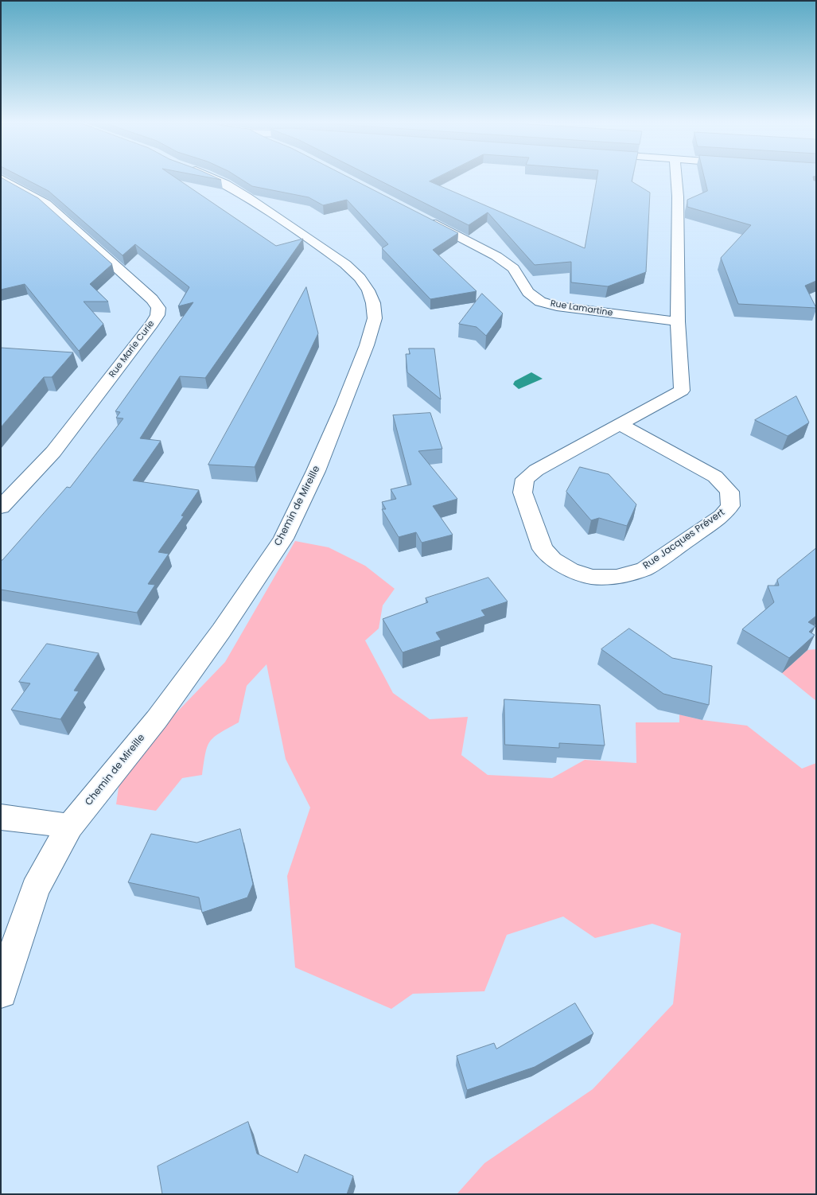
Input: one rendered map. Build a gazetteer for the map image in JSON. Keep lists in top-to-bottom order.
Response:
{
  "streets": {
    "street": [
      "Rue Lamartine",
      "Rue Marie Curie",
      "Chemin de Mireille",
      "Rue Jacques Prévert"
    ]
  },
  "crossings": [
    ["Rue Lamartine", "Rue Jacques Prévert"]
  ]
}
